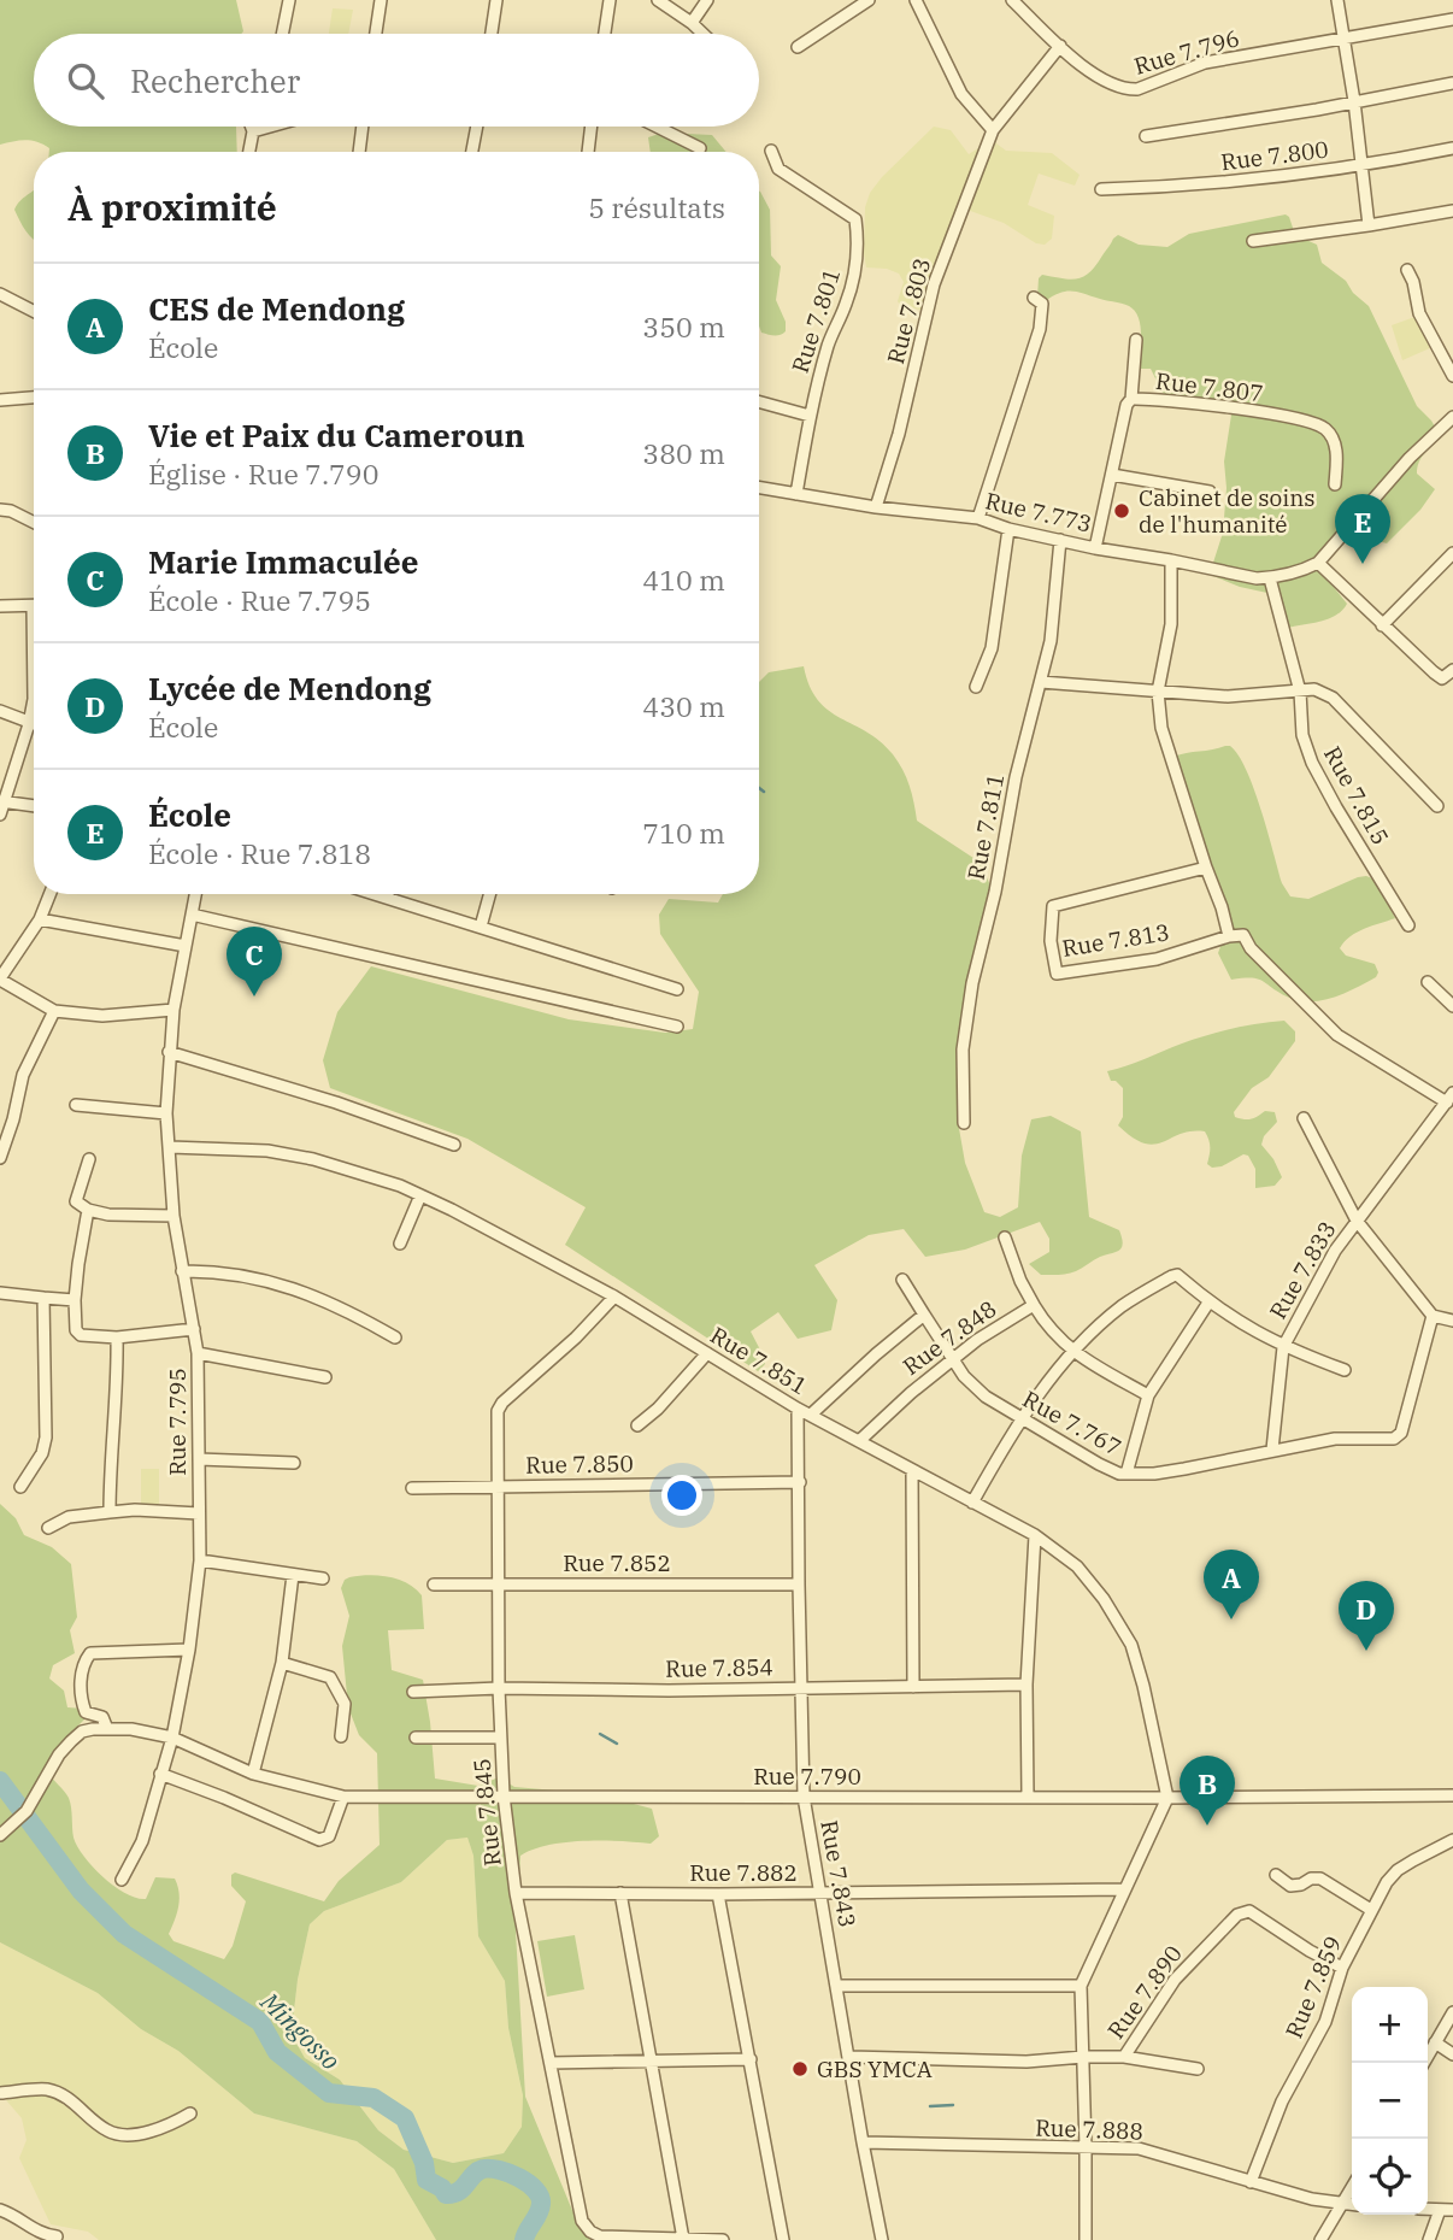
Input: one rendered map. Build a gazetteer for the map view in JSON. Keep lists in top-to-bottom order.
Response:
{
  "streets": {
    "street": [
      "Rue 7.796",
      "Rue 7.800",
      "Rue 7.803",
      "Rue 7.801",
      "Rue 7.807",
      "Rue 7.773",
      "Rue 7.815",
      "Rue 7.811",
      "Rue 7.813",
      "Rue 7.833",
      "Rue 7.848",
      "Rue 7.851",
      "Rue 7.795",
      "Rue 7.767",
      "Rue 7.850",
      "Rue 7.852",
      "Rue 7.854",
      "Rue 7.790",
      "Rue 7.845",
      "Rue 7.882",
      "Rue 7.843",
      "Rue 7.859",
      "Rue 7.890",
      "Rue 7.888"
    ]
  },
  "crossings": [
    ["Rue 7.796", "Rue 7.803"],
    ["Rue 7.803", "Rue 7.773"],
    ["Rue 7.801", "Rue 7.773"],
    ["Rue 7.807", "Rue 7.773"],
    ["Rue 7.773", "Rue 7.815"],
    ["Rue 7.773", "Rue 7.811"],
    ["Rue 7.833", "Rue 7.767"],
    ["Rue 7.848", "Rue 7.851"],
    ["Rue 7.848", "Rue 7.767"],
    ["Rue 7.851", "Rue 7.795"],
    ["Rue 7.851", "Rue 7.790"],
    ["Rue 7.851", "Rue 7.845"],
    ["Rue 7.851", "Rue 7.843"],
    ["Rue 7.795", "Rue 7.790"],
    ["Rue 7.850", "Rue 7.845"],
    ["Rue 7.850", "Rue 7.843"],
    ["Rue 7.852", "Rue 7.845"],
    ["Rue 7.852", "Rue 7.843"],
    ["Rue 7.854", "Rue 7.845"],
    ["Rue 7.854", "Rue 7.843"],
    ["Rue 7.790", "Rue 7.845"],
    ["Rue 7.790", "Rue 7.843"],
    ["Rue 7.845", "Rue 7.882"],
    ["Rue 7.882", "Rue 7.843"],
    ["Rue 7.843", "Rue 7.890"],
    ["Rue 7.843", "Rue 7.888"],
    ["Rue 7.859", "Rue 7.890"],
    ["Rue 7.859", "Rue 7.888"]
  ],
  "water": ["Mingosso"],
  "places": ["Cabinet de soins de l'humanité", "GBS YMCA"],
  "page": {
    "search": "Rechercher",
    "heading": ["À proximité", "5 résultats"],
    "list": [
      {
        "mark": "A",
        "name": "CES de Mendong",
        "note": "École",
        "value": "350 m"
      },
      {
        "mark": "B",
        "name": "Vie et Paix du Cameroun",
        "note": "Église · Rue 7.790",
        "value": "380 m"
      },
      {
        "mark": "C",
        "name": "Marie Immaculée",
        "note": "École · Rue 7.795",
        "value": "410 m"
      },
      {
        "mark": "D",
        "name": "Lycée de Mendong",
        "note": "École",
        "value": "430 m"
      },
      {
        "mark": "E",
        "name": "École",
        "note": "École · Rue 7.818",
        "value": "710 m"
      }
    ],
    "pins": [
      "E",
      "C",
      "A",
      "D",
      "B"
    ],
    "map_buttons": ["+", "−"]
  }
}
